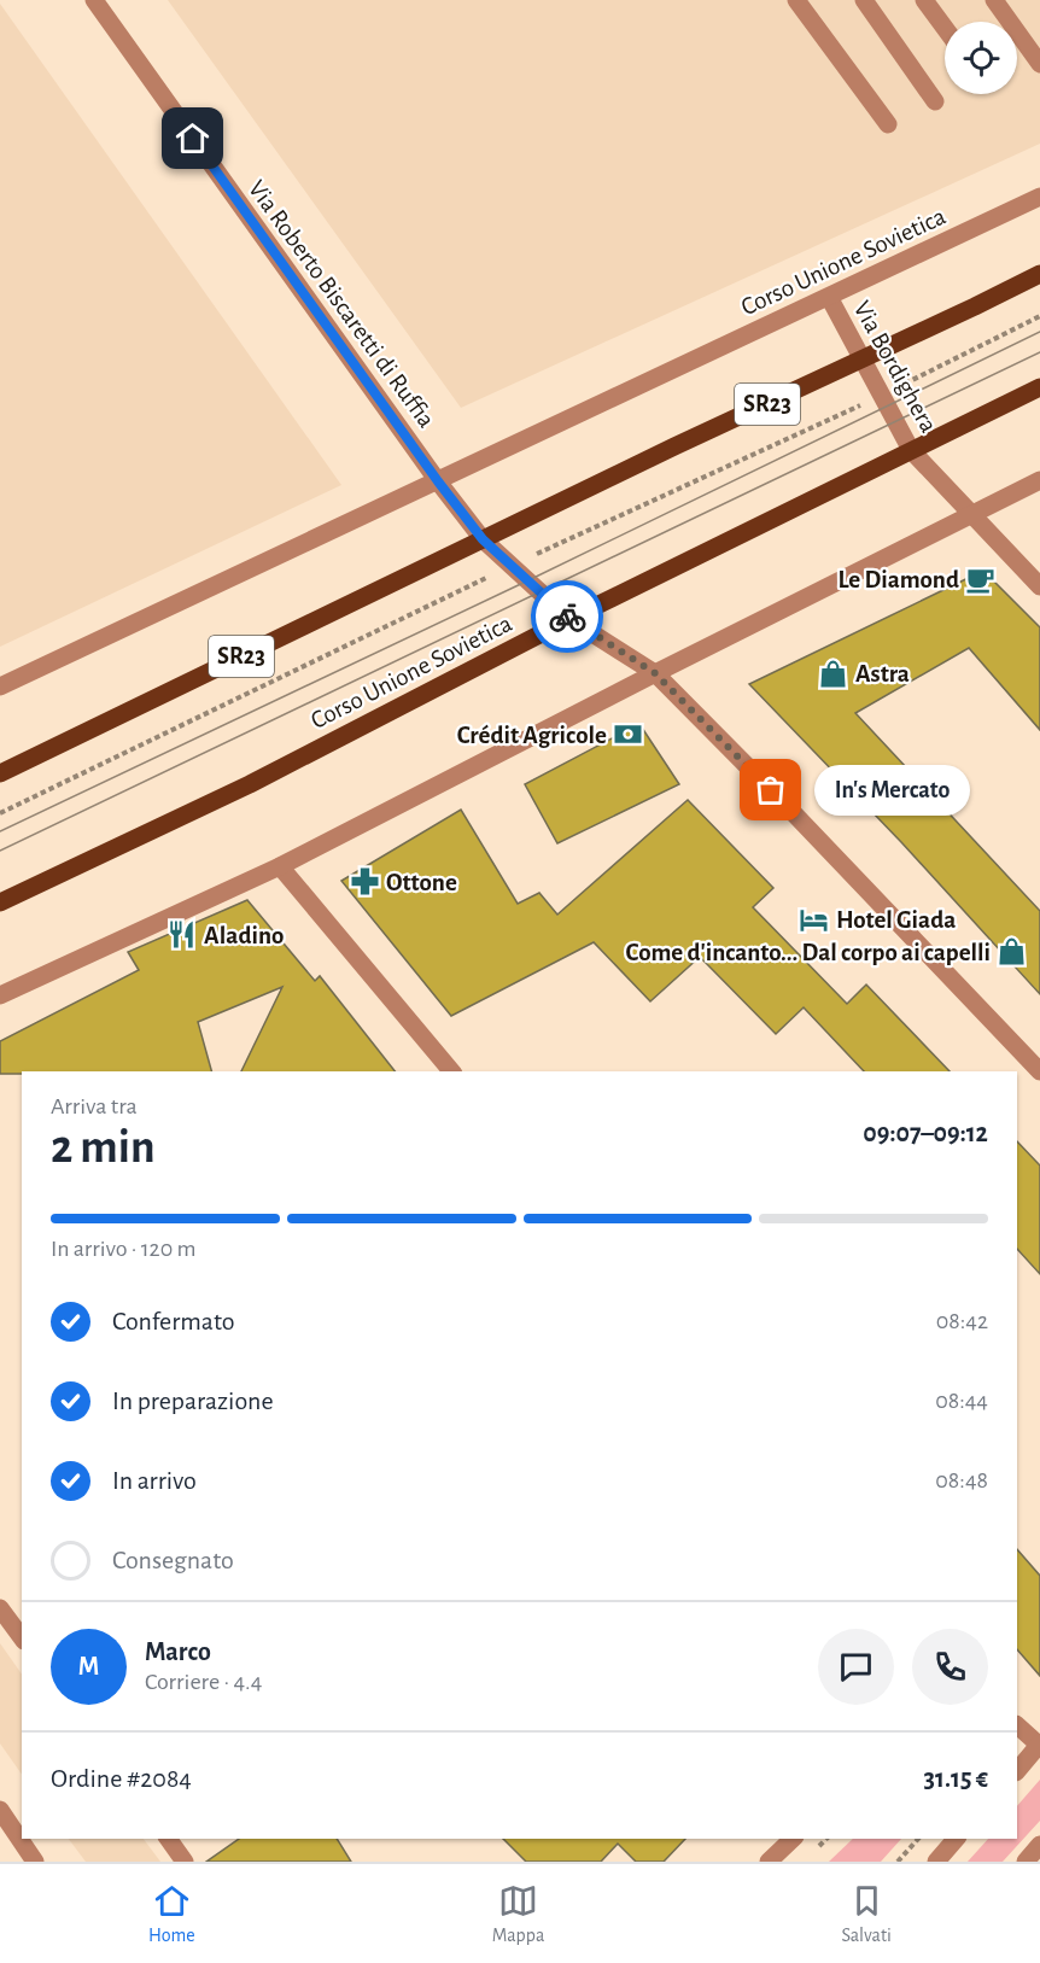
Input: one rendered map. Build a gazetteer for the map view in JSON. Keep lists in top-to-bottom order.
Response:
{
  "streets": {
    "main road": ["Corso Unione Sovietica", "SR23"],
    "street": ["Via Roberto Biscaretti di Ruffia", "Via Bordighera"]
  },
  "crossings": [
    ["Corso Unione Sovietica", "Via Roberto Biscaretti di Ruffia"],
    ["Corso Unione Sovietica", "Via Bordighera"],
    ["Via Roberto Biscaretti di Ruffia", "SR23"],
    ["Via Bordighera", "SR23"]
  ],
  "places": {
    "cafe": ["Le Diamond"],
    "shop": ["Astra", "Come d'incanto... Dal corpo ai capelli"],
    "bank": ["Crédit Agricole"],
    "other": ["In's Mercato"],
    "pharmacy": ["Ottone"],
    "hotel": ["Hotel Giada"],
    "restaurant": ["Aladino"]
  },
  "page": {
    "bubble": "In's Mercato",
    "heading": ["2 min", "Arriva tra", "09:07–09:12"],
    "panel": [
      "Marco",
      "Corriere · 4.4",
      "Ordine #2084",
      "31.15 €"
    ],
    "bar": "In arrivo · 120 m",
    "list": [
      ["Confermato", "08:42"],
      ["In preparazione", "08:44"],
      ["In arrivo", "08:48"],
      "Consegnato"
    ],
    "round": "M",
    "tabs": ["Home", "Mappa", "Salvati"]
  }
}
